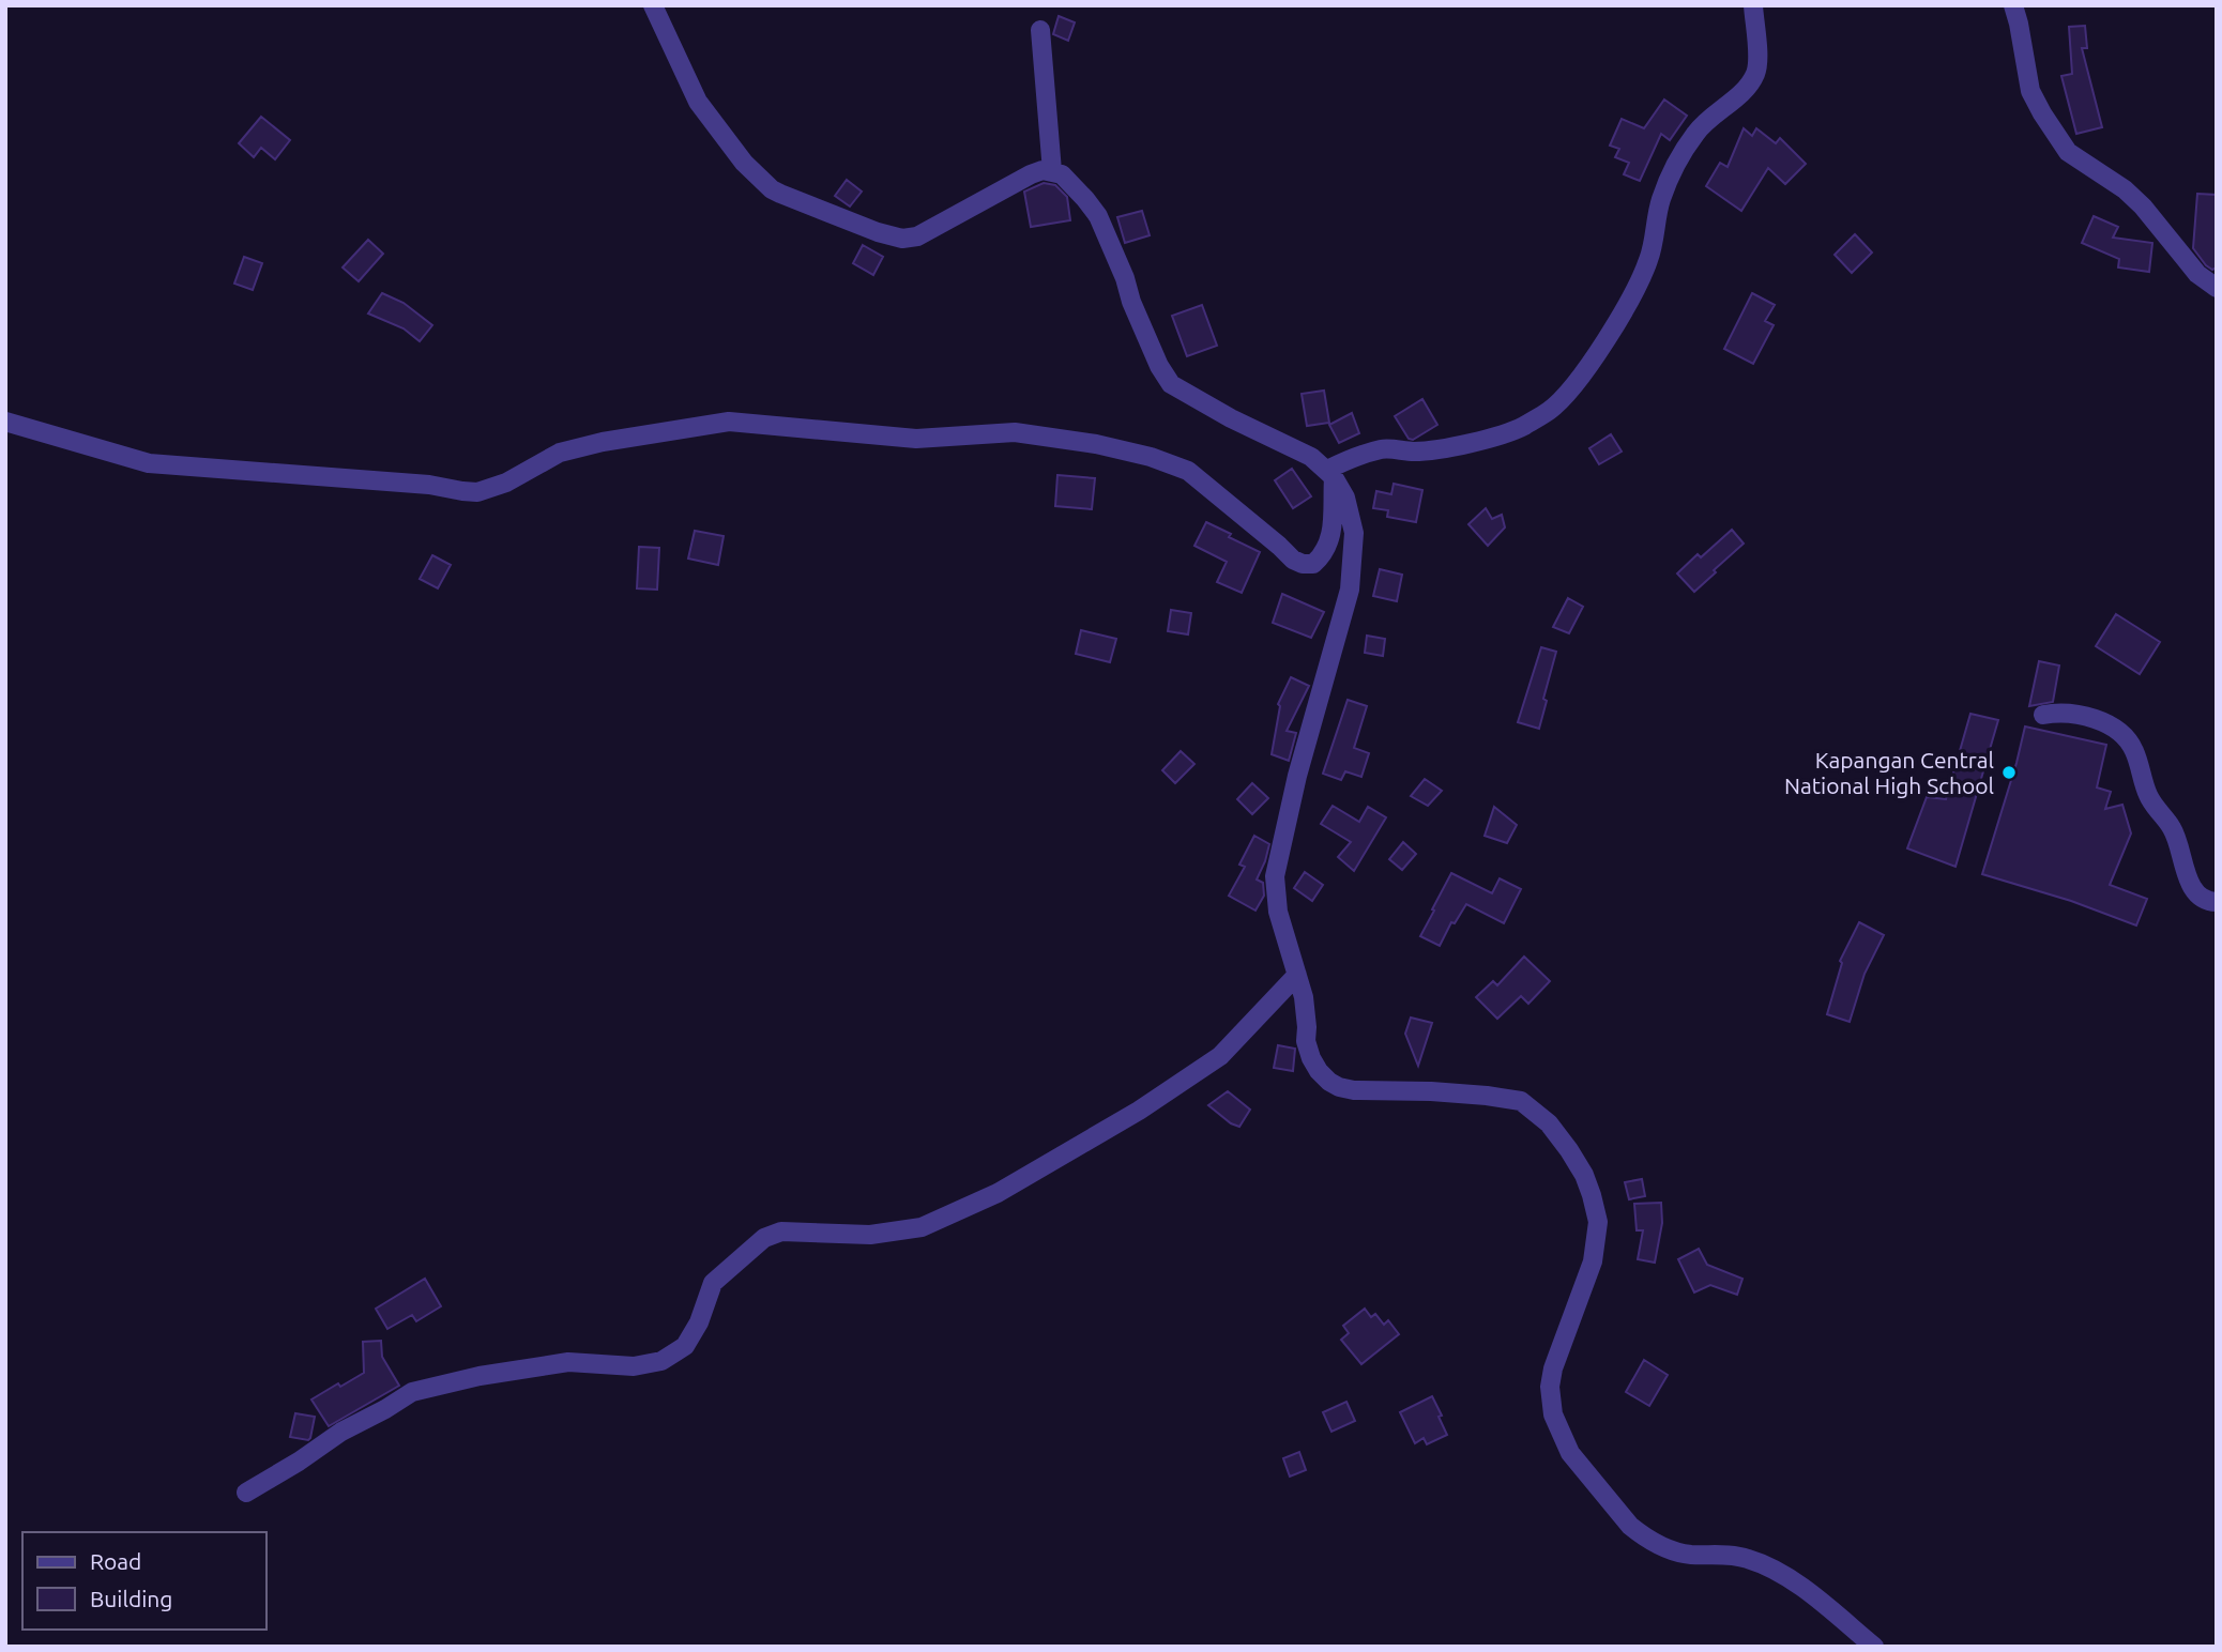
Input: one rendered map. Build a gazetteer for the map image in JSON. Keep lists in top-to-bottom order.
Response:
{
  "places": ["Kapangan Central National High School"],
  "legend": ["Road", "Building"]
}
